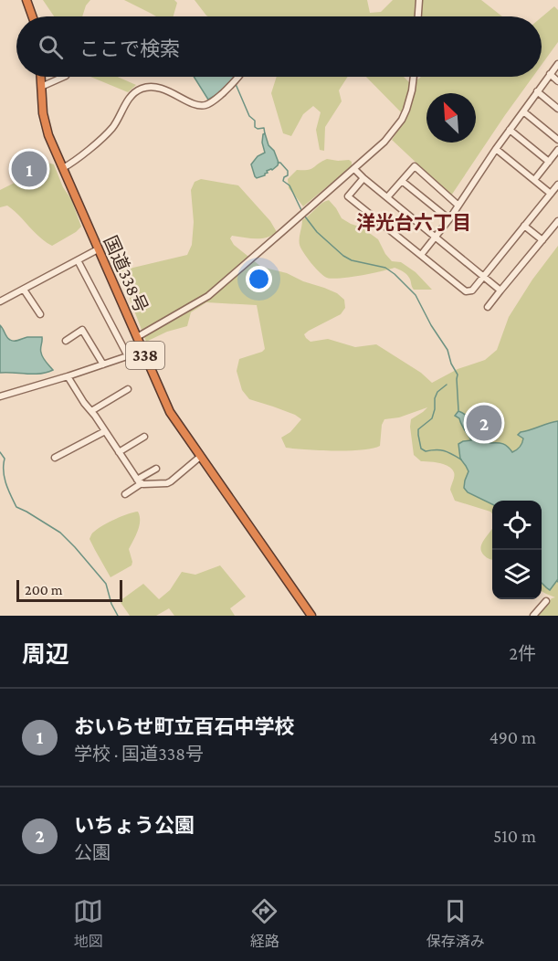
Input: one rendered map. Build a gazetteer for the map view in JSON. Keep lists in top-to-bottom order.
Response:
{
  "streets": {
    "highway": ["国道338号", "338"]
  },
  "districts": ["洋光台六丁目"],
  "scale_bar": "200 m",
  "north": "top left",
  "page": {
    "search": "ここで検索",
    "pins": ["1", "2"],
    "scale": "200 m",
    "heading": ["周辺", "2件"],
    "list": [
      {
        "mark": "1",
        "name": "おいらせ町立百石中学校",
        "note": "学校 · 国道338号",
        "value": "490 m"
      },
      {
        "mark": "2",
        "name": "いちょう公園",
        "note": "公園",
        "value": "510 m"
      }
    ],
    "nav": ["地図", "経路", "保存済み"]
  }
}
